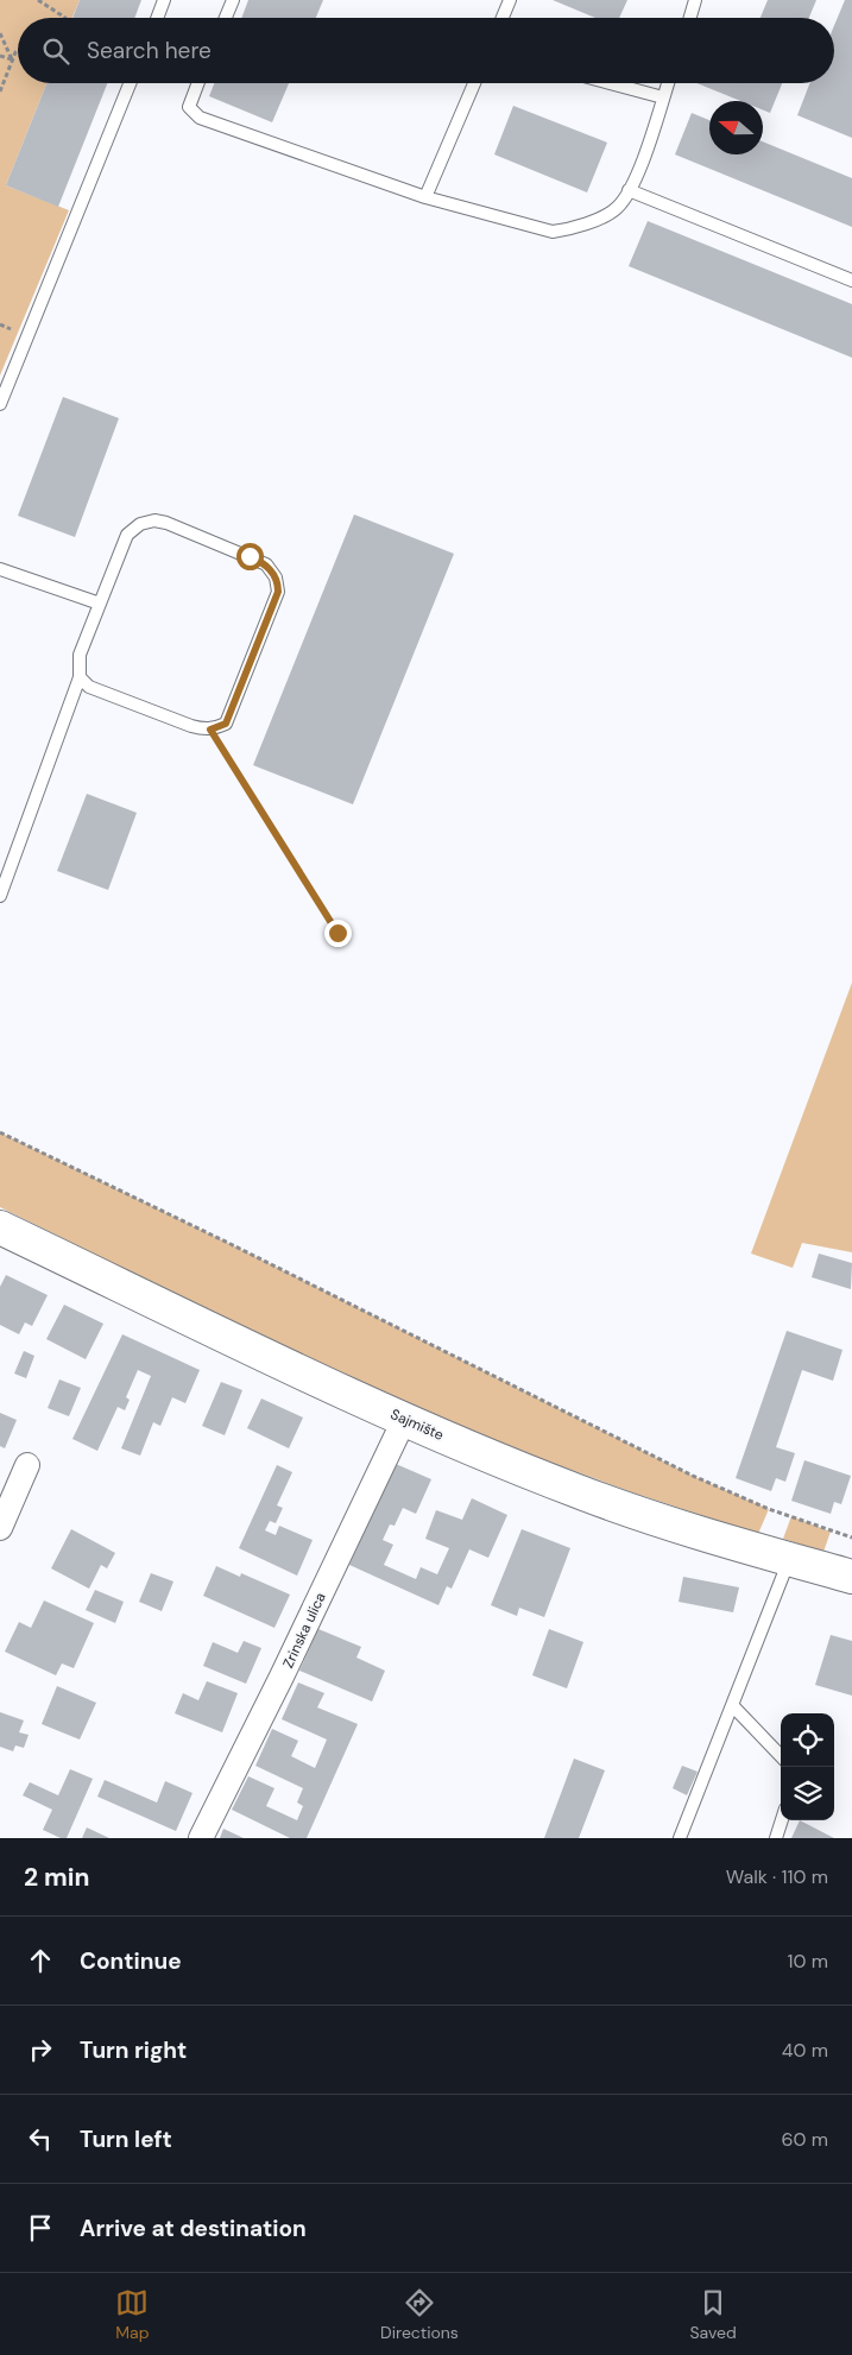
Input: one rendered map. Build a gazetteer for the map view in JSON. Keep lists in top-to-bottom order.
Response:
{
  "streets": {
    "main road": ["Sajmište"],
    "street": ["Zrinska ulica"]
  },
  "crossings": [
    ["Sajmište", "Zrinska ulica"]
  ],
  "north": "left",
  "page": {
    "search": "Search here",
    "heading": ["2 min", "Walk · 110 m"],
    "list": [
      ["Continue", "10 m"],
      ["Turn right", "40 m"],
      ["Turn left", "60 m"],
      "Arrive at destination"
    ],
    "nav": ["Map", "Directions", "Saved"]
  }
}
